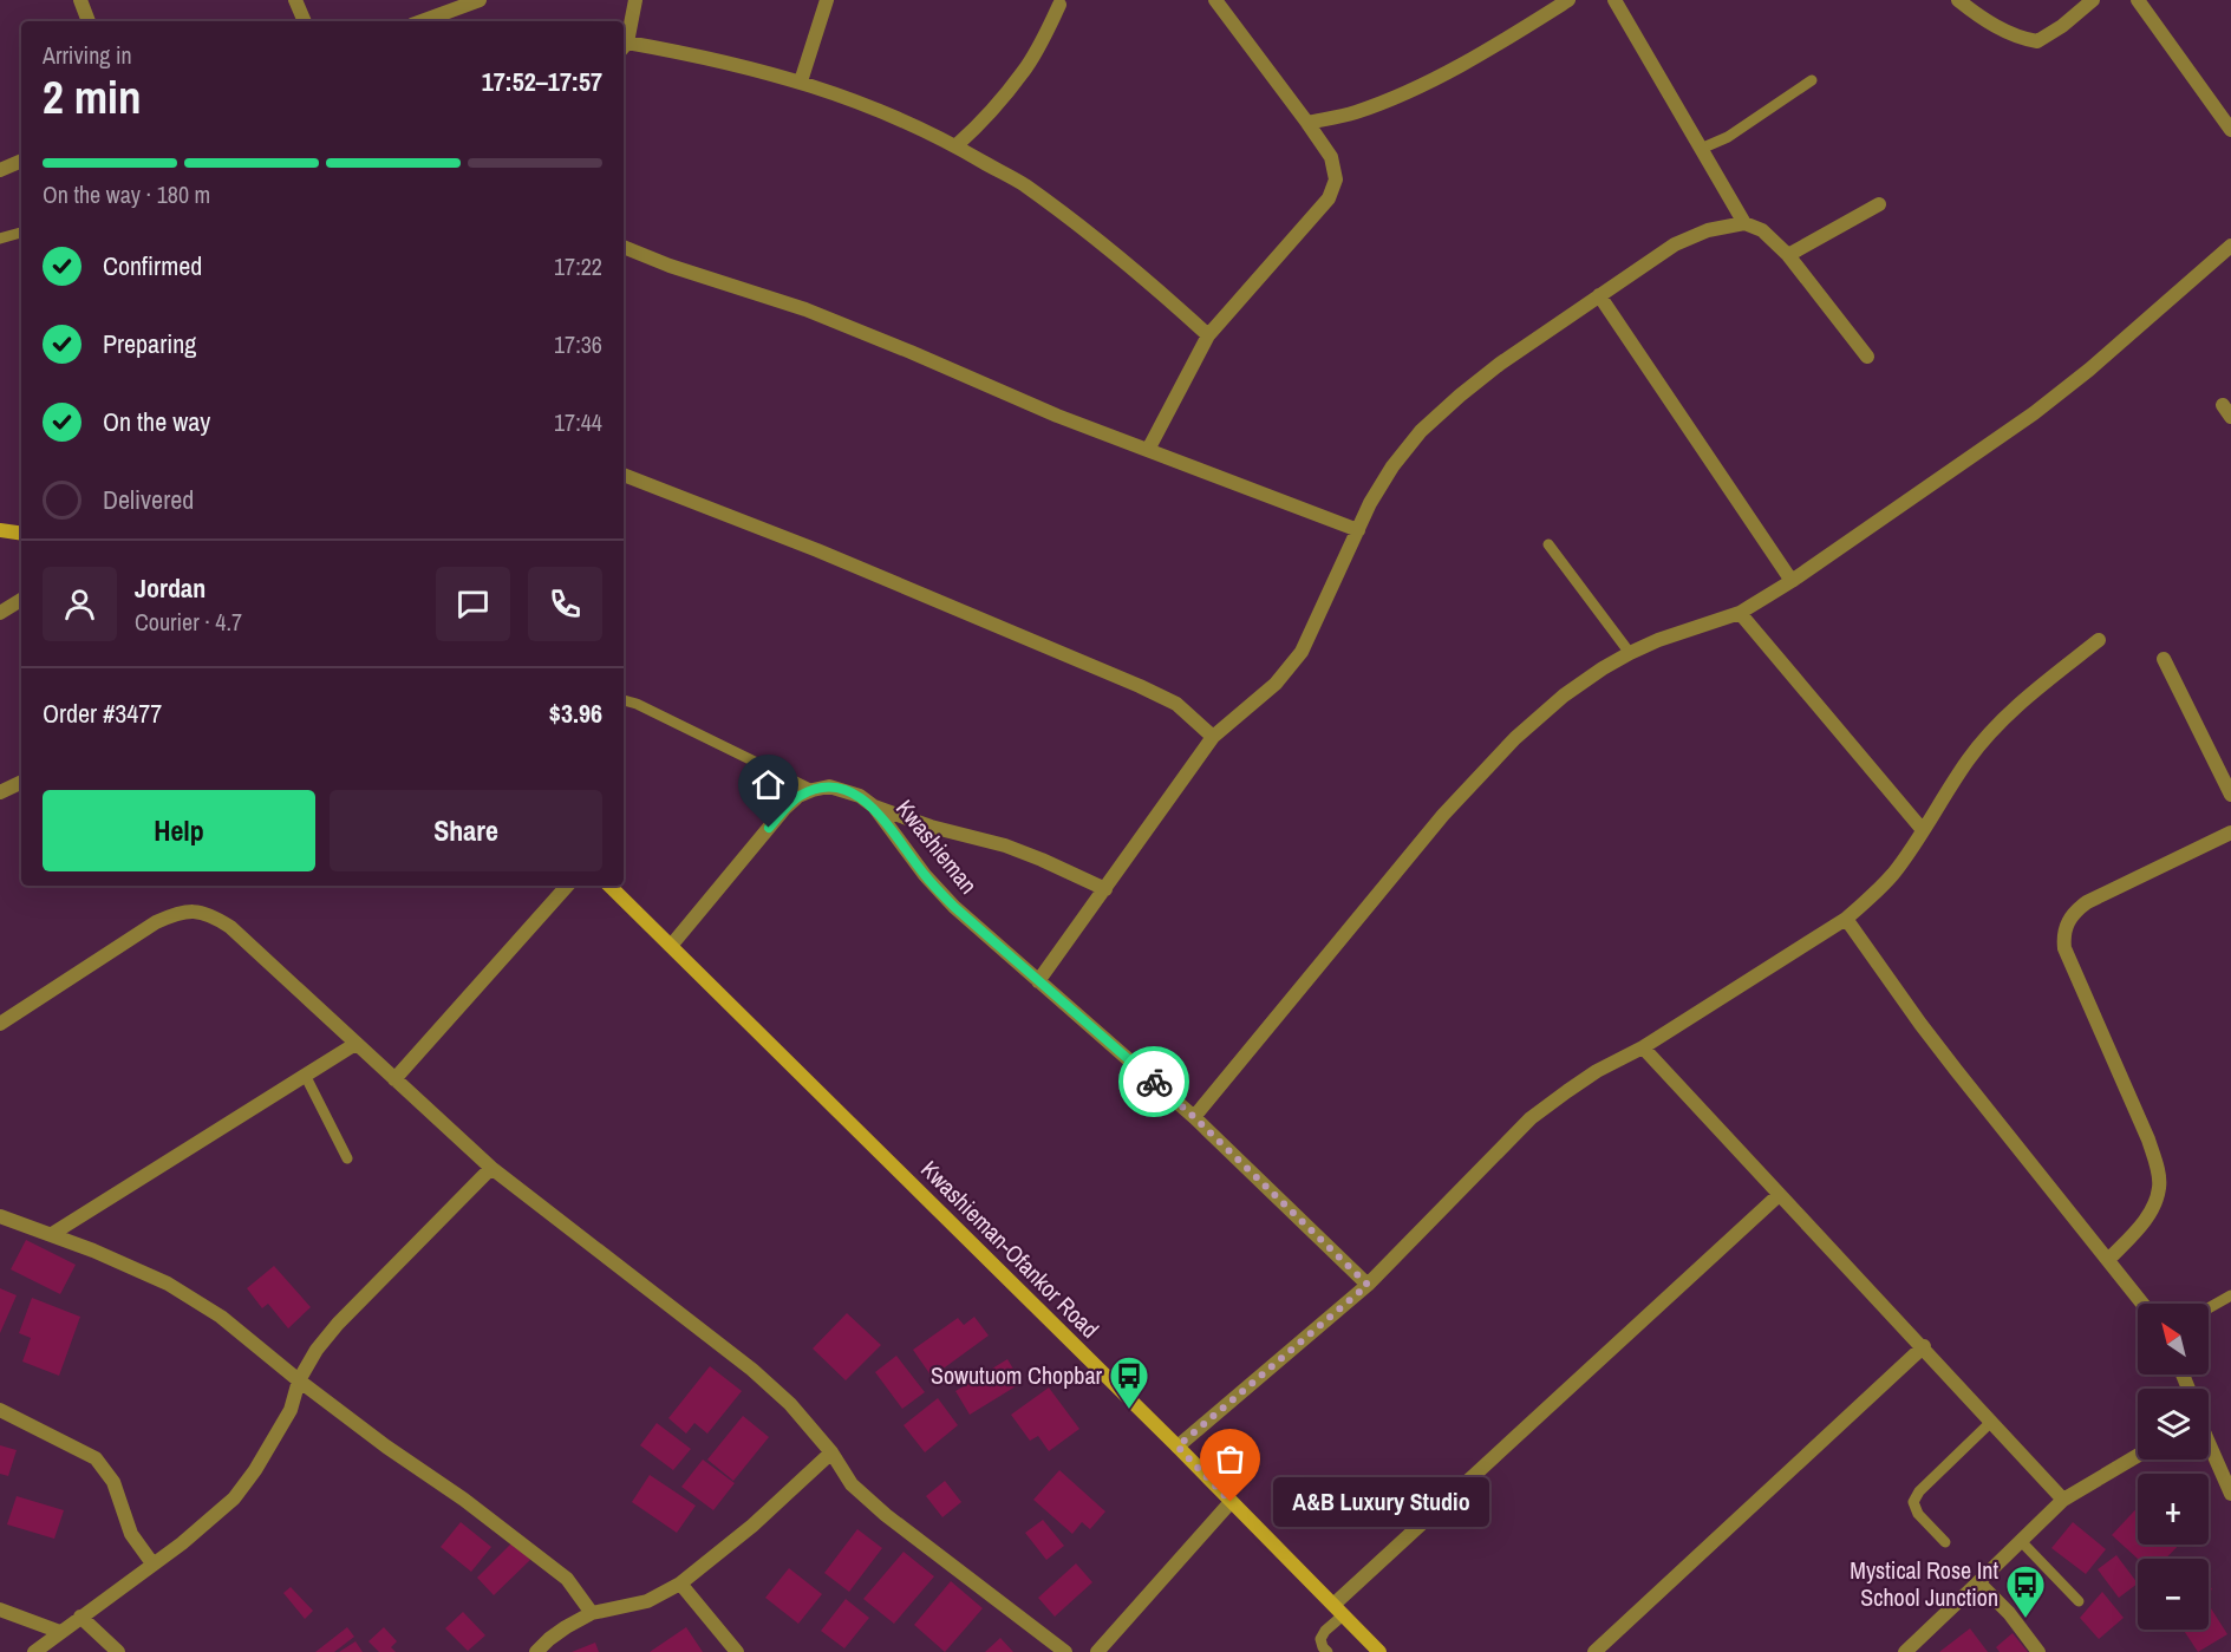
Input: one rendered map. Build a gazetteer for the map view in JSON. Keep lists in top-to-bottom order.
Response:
{
  "streets": {
    "main road": ["Kwashieman-Ofankor Road"],
    "street": ["Kwashieman"]
  },
  "places": {
    "bus stop": ["Sowutuom Chopbar", "Mystical Rose Int School Junction"],
    "other": ["A&B Luxury Studio"]
  },
  "north": "top left",
  "page": {
    "heading": ["2 min", "Arriving in", "17:52–17:57"],
    "panel": [
      "Jordan",
      "Courier · 4.7",
      "Order #3477",
      "$3.96"
    ],
    "bar": "On the way · 180 m",
    "list": [
      ["Confirmed", "17:22"],
      ["Preparing", "17:36"],
      ["On the way", "17:44"],
      "Delivered"
    ],
    "buttons": ["Help", "Share"],
    "map_buttons": ["+", "−"],
    "bubble": "A&B Luxury Studio"
  }
}
